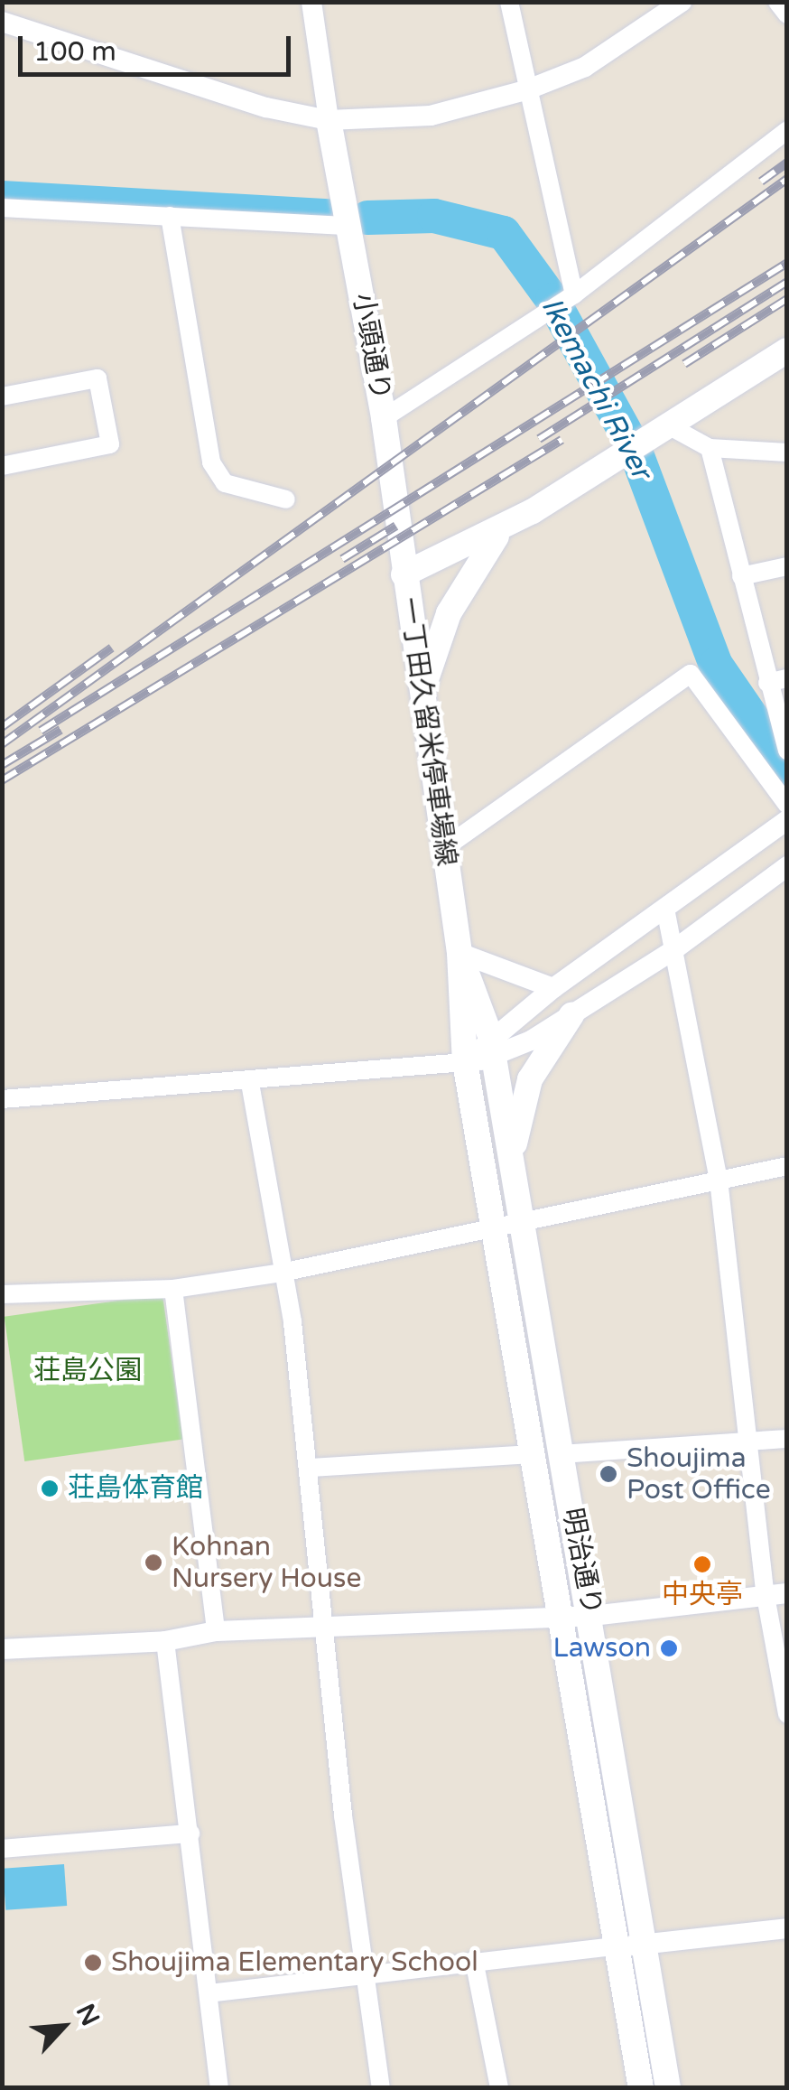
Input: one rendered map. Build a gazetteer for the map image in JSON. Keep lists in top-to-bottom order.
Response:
{
  "streets": {
    "main road": ["小頭通り", "一丁田久留米停車場線", "明治通り"]
  },
  "crossings": [
    ["小頭通り", "一丁田久留米停車場線"],
    ["一丁田久留米停車場線", "明治通り"]
  ],
  "water": ["Ikemachi River"],
  "parks": ["荘島公園"],
  "places": [
    "Shoujima Post Office",
    "荘島体育館",
    "Kohnan Nursery House",
    "中央亭",
    "Lawson",
    "Shoujima Elementary School"
  ],
  "scale_bar": "100 m",
  "north": "top right"
}
